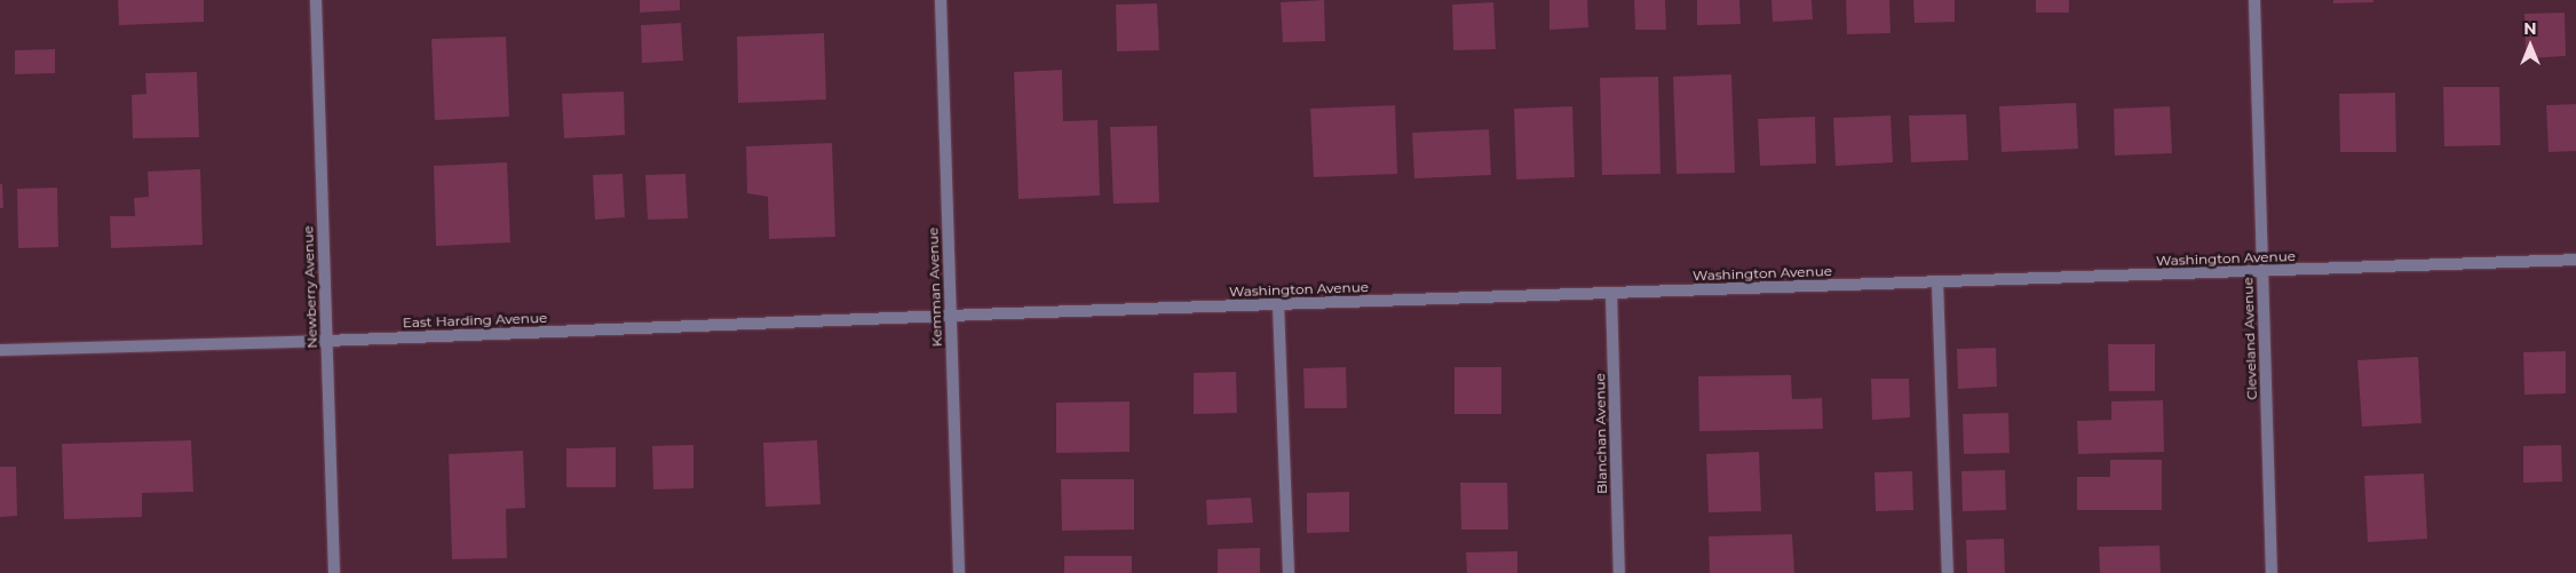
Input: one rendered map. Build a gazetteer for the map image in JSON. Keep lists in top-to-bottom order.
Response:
{
  "streets": {
    "street": [
      "Washington Avenue",
      "Newberry Avenue",
      "Kemman Avenue",
      "East Harding Avenue",
      "Cleveland Avenue",
      "Blanchan Avenue"
    ]
  },
  "crossings": [
    ["Washington Avenue", "Kemman Avenue"],
    ["Washington Avenue", "East Harding Avenue"],
    ["Washington Avenue", "Cleveland Avenue"],
    ["Washington Avenue", "Blanchan Avenue"],
    ["Newberry Avenue", "East Harding Avenue"],
    ["Kemman Avenue", "East Harding Avenue"]
  ],
  "north": "top"
}
